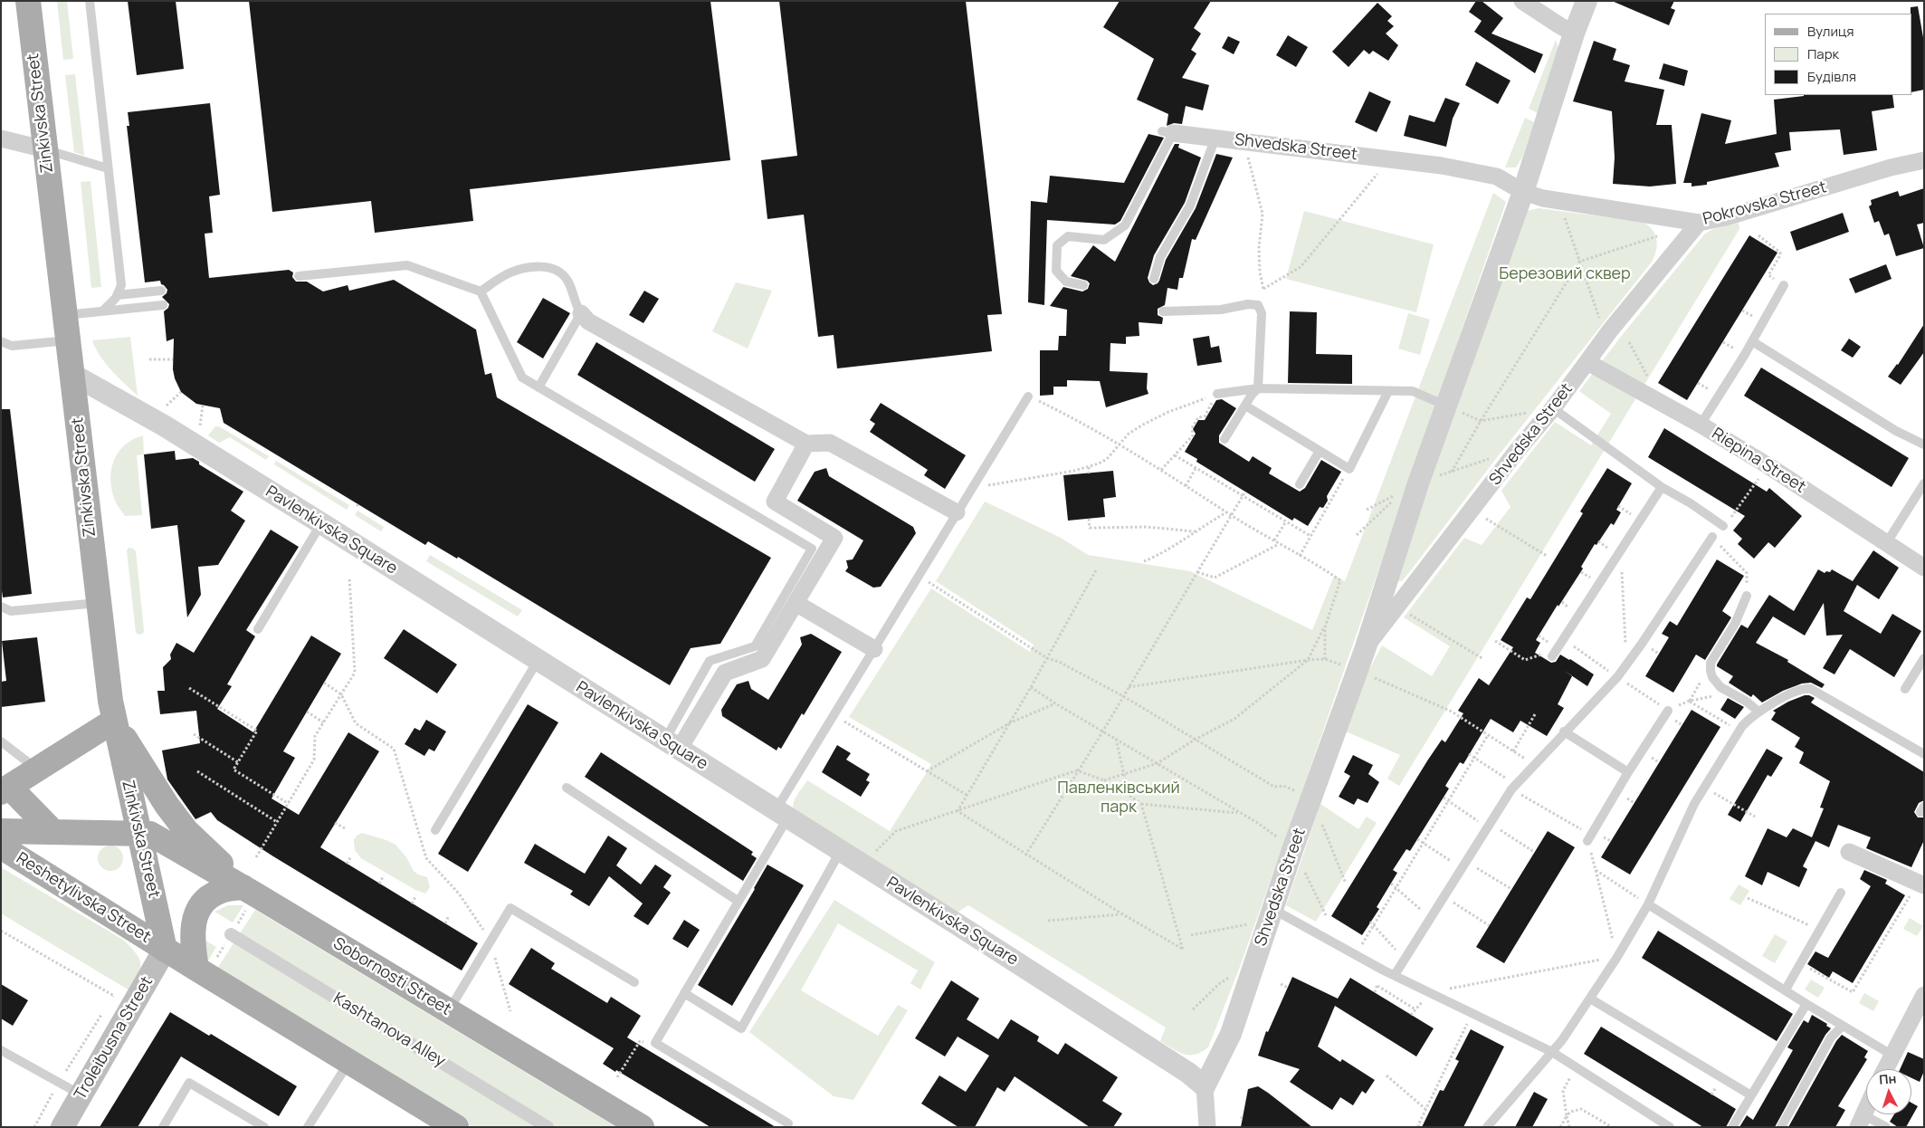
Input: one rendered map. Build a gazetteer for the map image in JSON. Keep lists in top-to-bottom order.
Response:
{
  "streets": {
    "main road": [
      "Zinkivska Street",
      "Reshetylivska Street",
      "Sobornosti Street",
      "Troleibusna Street"
    ],
    "street": [
      "Shvedska Street",
      "Pokrovska Street",
      "Riepina Street",
      "Pavlenkivska Square",
      "Kashtanova Alley"
    ]
  },
  "crossings": [
    ["Zinkivska Street", "Pavlenkivska Square"],
    ["Zinkivska Street", "Reshetylivska Street"],
    ["Zinkivska Street", "Sobornosti Street"],
    ["Zinkivska Street", "Troleibusna Street"],
    ["Shvedska Street", "Pokrovska Street"],
    ["Shvedska Street", "Riepina Street"],
    ["Shvedska Street", "Pavlenkivska Square"],
    ["Reshetylivska Street", "Sobornosti Street"],
    ["Reshetylivska Street", "Troleibusna Street"]
  ],
  "parks": ["Березовий сквер", "Павленківський парк"],
  "legend": ["Вулиця", "Парк", "Будівля"],
  "north": "top"
}
